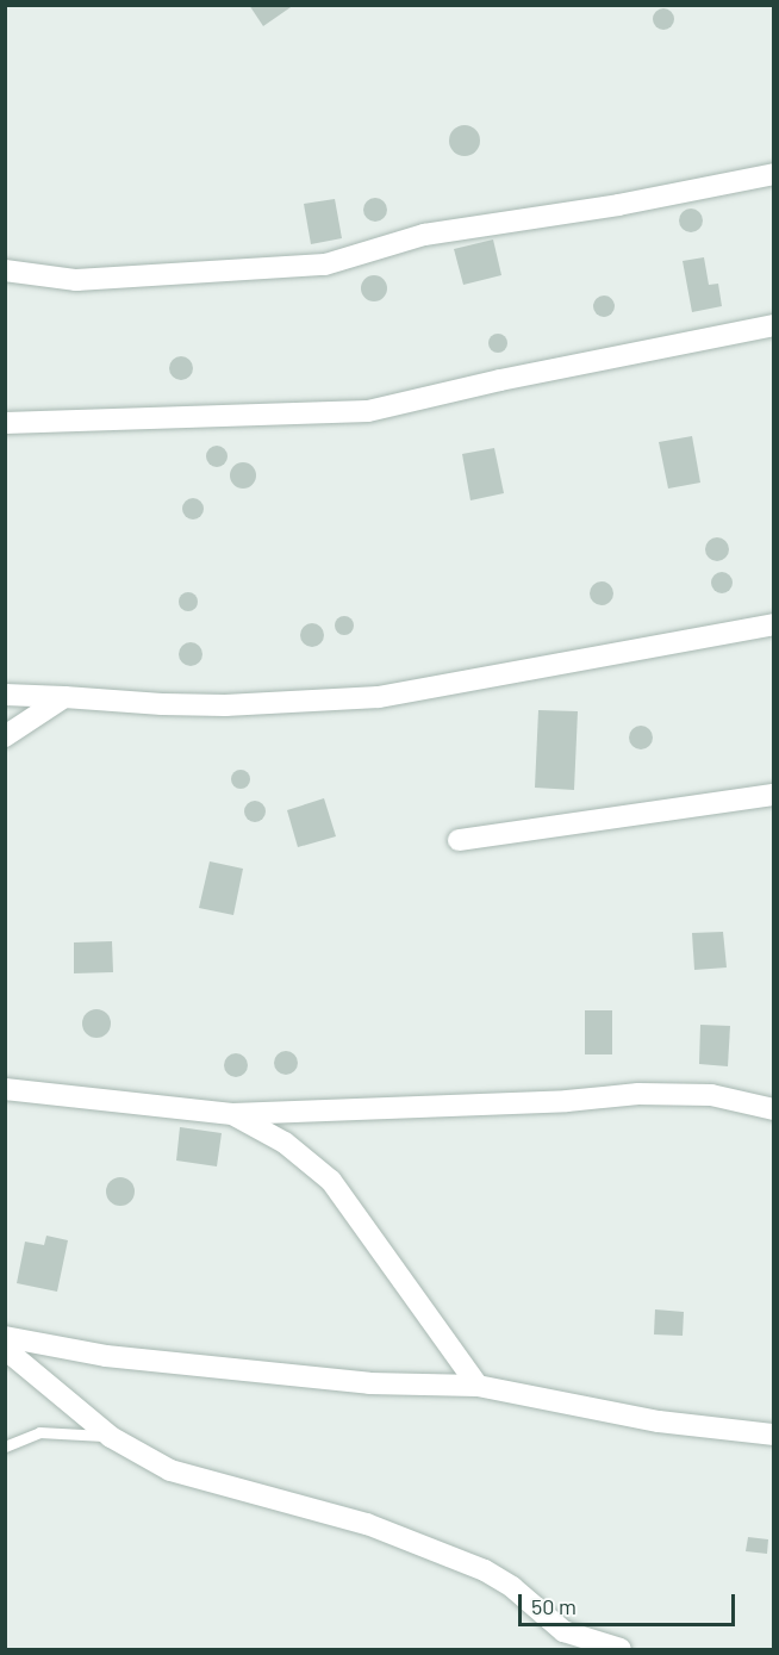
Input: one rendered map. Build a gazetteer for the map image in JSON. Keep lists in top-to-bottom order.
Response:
{
  "scale_bar": "50 m"
}
